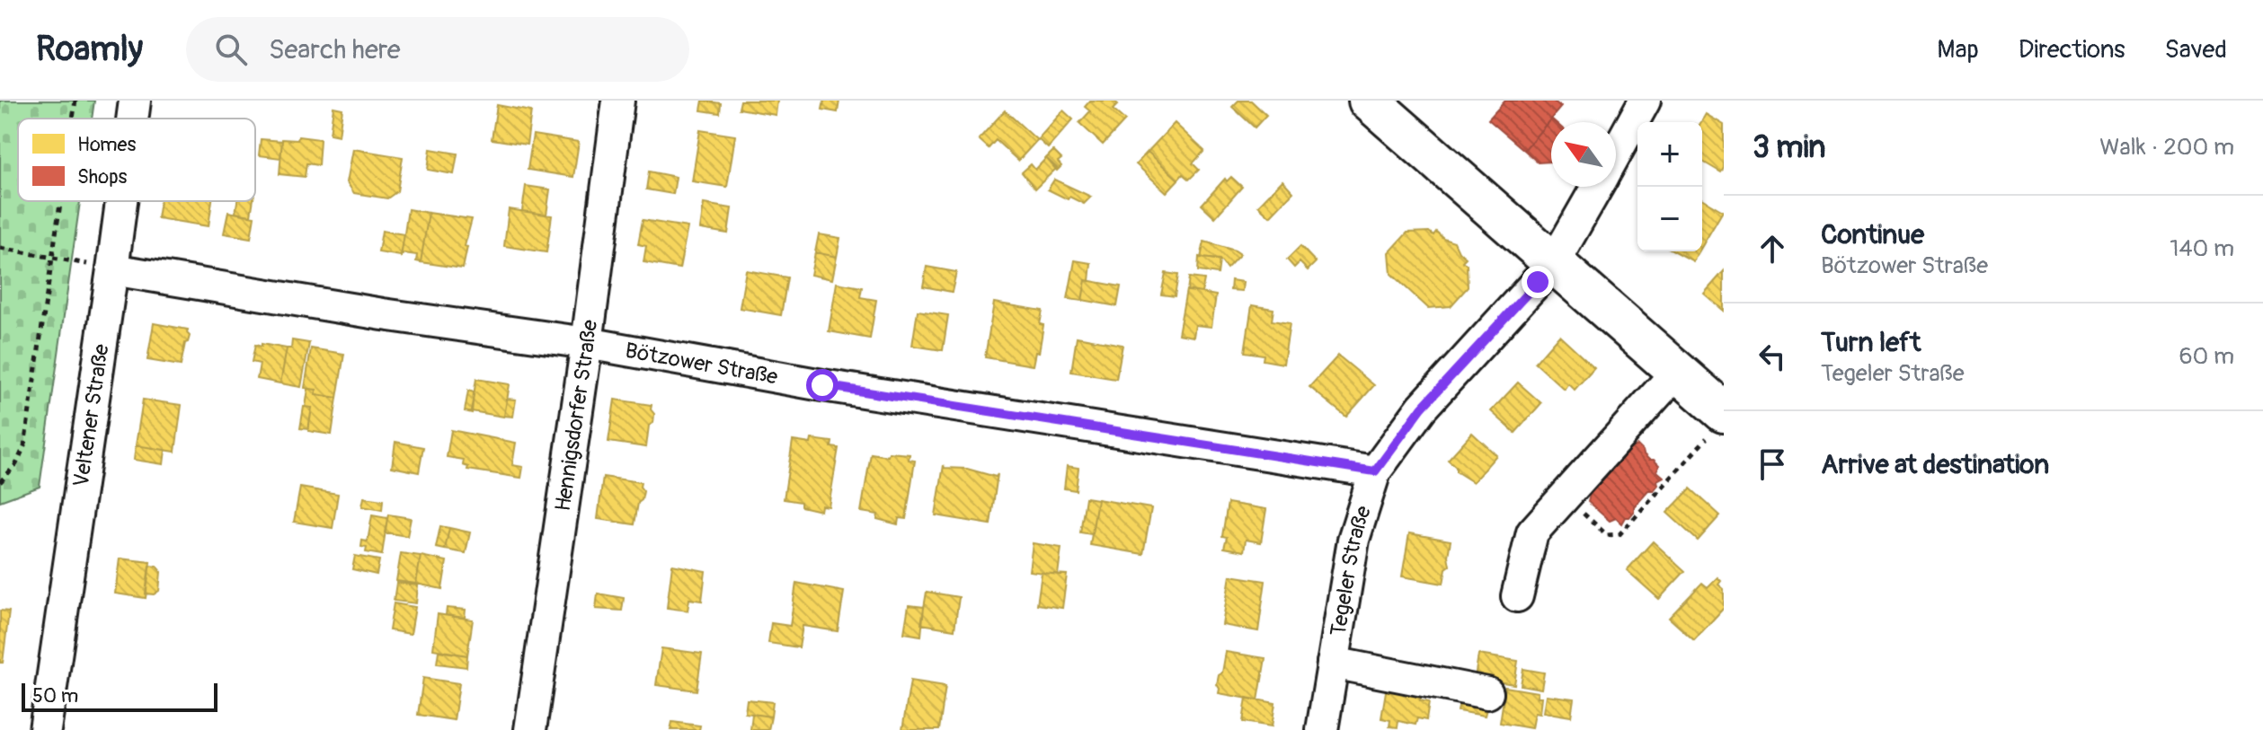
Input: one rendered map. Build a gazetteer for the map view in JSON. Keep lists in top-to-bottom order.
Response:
{
  "streets": {
    "street": [
      "Bötzower Straße",
      "Veltener Straße",
      "Hennigsdorfer Straße",
      "Tegeler Straße"
    ]
  },
  "crossings": [
    ["Bötzower Straße", "Veltener Straße"],
    ["Bötzower Straße", "Hennigsdorfer Straße"],
    ["Bötzower Straße", "Tegeler Straße"]
  ],
  "legend": ["Homes", "Shops"],
  "scale_bar": "50 m",
  "north": "top left",
  "page": {
    "header": "Roamly",
    "search": "Search here",
    "nav": ["Map", "Directions", "Saved"],
    "heading": ["3 min", "Walk · 200 m"],
    "map_buttons": ["+", "−"],
    "list": [
      ["Continue", "Bötzower Straße", "140 m"],
      ["Turn left", "Tegeler Straße", "60 m"],
      "Arrive at destination"
    ],
    "scale": "50 m"
  }
}
